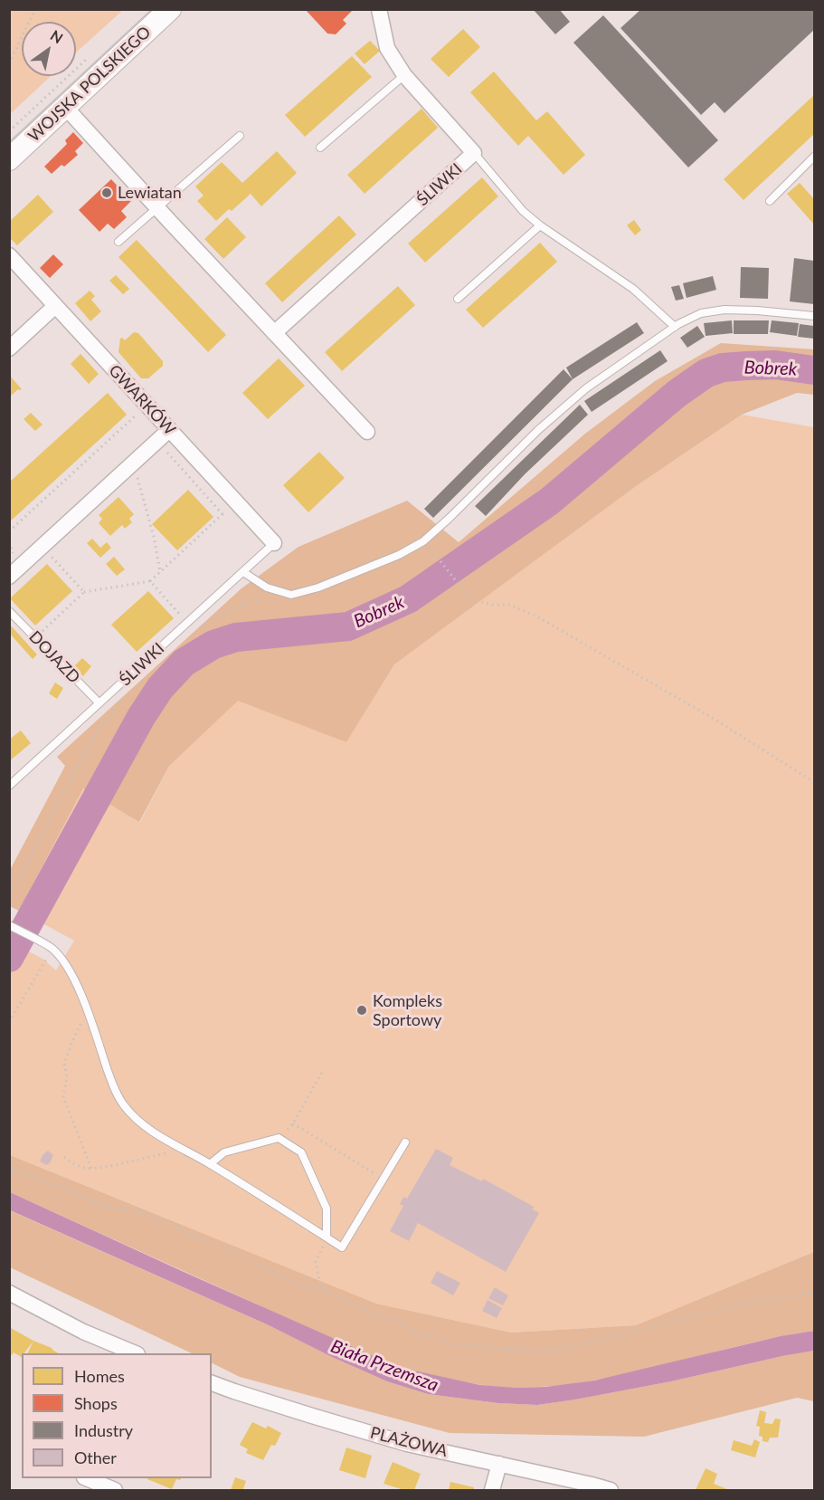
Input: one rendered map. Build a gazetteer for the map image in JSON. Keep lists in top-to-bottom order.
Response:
{
  "streets": {
    "main road": ["WOJSKA POLSKIEGO"],
    "street": ["ŚLIWKI", "GWARKÓW", "PLAŻOWA"],
    "lane": ["DOJAZD"]
  },
  "crossings": [
    ["ŚLIWKI", "GWARKÓW"],
    ["ŚLIWKI", "DOJAZD"]
  ],
  "water": ["Bobrek", "Biała Przemsza"],
  "places": ["Lewiatan", "Kompleks Sportowy"],
  "legend": [
    "Homes",
    "Shops",
    "Industry",
    "Other"
  ],
  "north": "top right"
}
